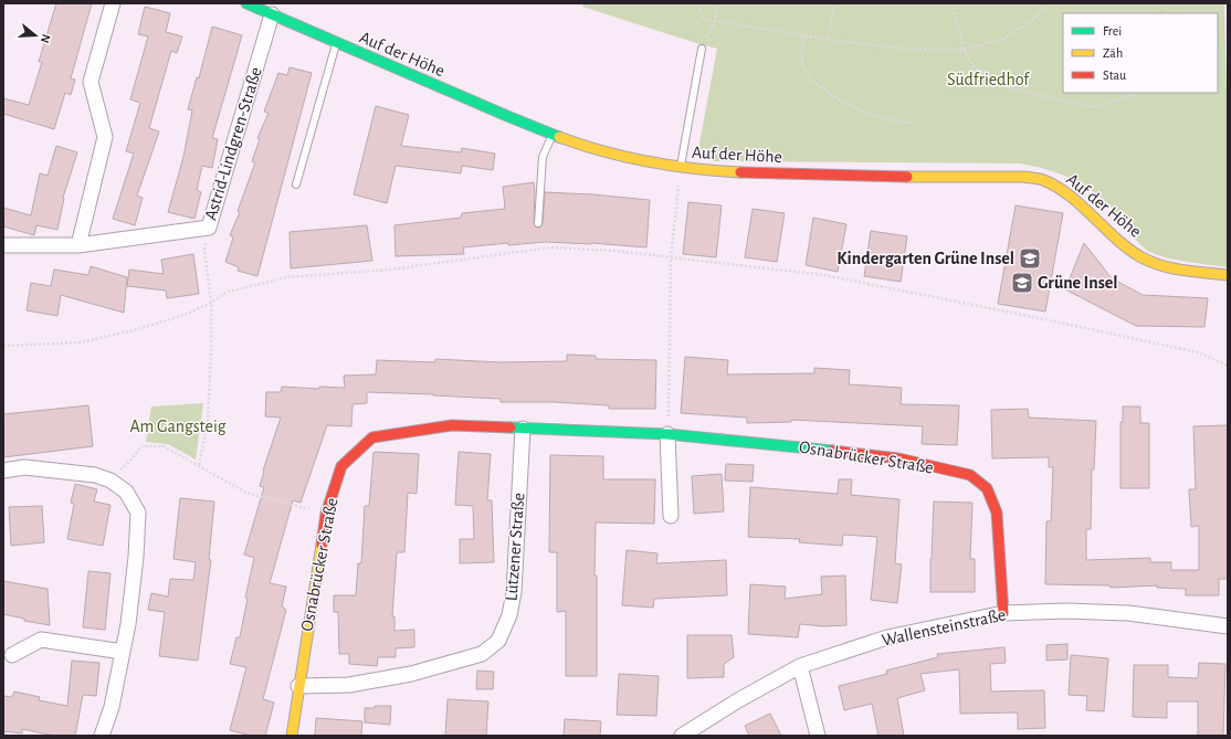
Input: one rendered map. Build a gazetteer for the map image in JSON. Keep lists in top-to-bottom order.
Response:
{
  "streets": {
    "street": [
      "Auf der Höhe",
      "Astrid-Lindgren-Straße",
      "Osnabrücker Straße",
      "Lützener Straße",
      "Wallensteinstraße"
    ]
  },
  "crossings": [
    ["Auf der Höhe", "Astrid-Lindgren-Straße"],
    ["Osnabrücker Straße", "Lützener Straße"],
    ["Osnabrücker Straße", "Wallensteinstraße"]
  ],
  "parks": ["Südfriedhof", "Am Gangsteig"],
  "places": {
    "school or university": ["Kindergarten Grüne Insel", "Grüne Insel"]
  },
  "legend": ["Frei", "Zäh", "Stau"],
  "north": "right"
}
